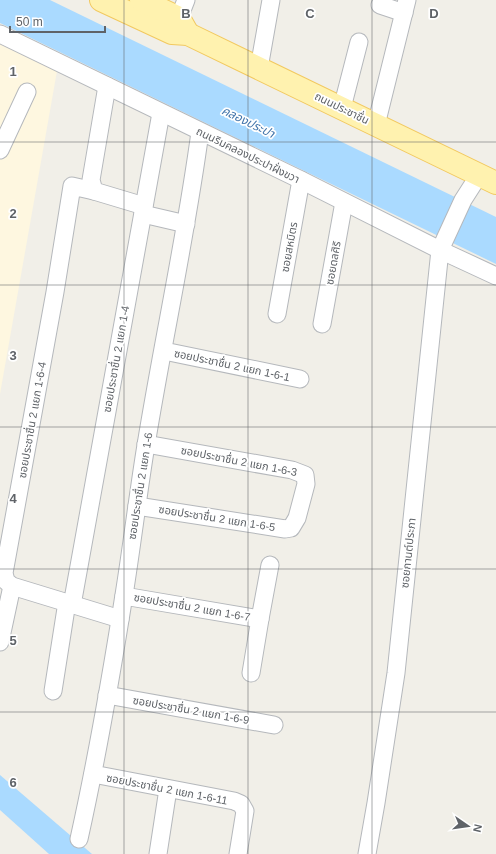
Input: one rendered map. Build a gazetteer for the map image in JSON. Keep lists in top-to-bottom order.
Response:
{
  "streets": {
    "main road": ["ถนนประชาชื่น"],
    "street": [
      "ถนนริมคลองประปาฝั่งขวา",
      "ซอยสหมิตร",
      "ซอยดลศิริ",
      "ซอยประชาชื่น 2 แยก 1-4",
      "ซอยประชาชื่น 2 แยก 1-6-1",
      "ซอยประชาชื่น 2 แยก 1-6-4",
      "ซอยประชาชื่น 2 แยก 1-6-3",
      "ซอยประชาชื่น 2 แยก 1-6",
      "ซอยประชาชื่น 2 แยก 1-6-5",
      "ซอยกานต์ประภา",
      "ซอยประชาชื่น 2 แยก 1-6-7",
      "ซอยประชาชื่น 2 แยก 1-6-9",
      "ซอยประชาชื่น 2 แยก 1-6-11"
    ]
  },
  "crossings": [
    ["ถนนประชาชื่น", "ซอยกานต์ประภา"],
    ["ถนนริมคลองประปาฝั่งขวา", "ซอยสหมิตร"],
    ["ถนนริมคลองประปาฝั่งขวา", "ซอยดลศิริ"],
    ["ถนนริมคลองประปาฝั่งขวา", "ซอยประชาชื่น 2 แยก 1-4"],
    ["ถนนริมคลองประปาฝั่งขวา", "ซอยประชาชื่น 2 แยก 1-6"],
    ["ถนนริมคลองประปาฝั่งขวา", "ซอยกานต์ประภา"],
    ["ซอยประชาชื่น 2 แยก 1-6-1", "ซอยประชาชื่น 2 แยก 1-6"],
    ["ซอยประชาชื่น 2 แยก 1-6-3", "ซอยประชาชื่น 2 แยก 1-6"],
    ["ซอยประชาชื่น 2 แยก 1-6-3", "ซอยประชาชื่น 2 แยก 1-6-5"],
    ["ซอยประชาชื่น 2 แยก 1-6", "ซอยประชาชื่น 2 แยก 1-6-5"],
    ["ซอยประชาชื่น 2 แยก 1-6", "ซอยประชาชื่น 2 แยก 1-6-7"],
    ["ซอยประชาชื่น 2 แยก 1-6", "ซอยประชาชื่น 2 แยก 1-6-9"],
    ["ซอยประชาชื่น 2 แยก 1-6", "ซอยประชาชื่น 2 แยก 1-6-11"]
  ],
  "water": ["คลองประปา"],
  "scale_bar": "50 m",
  "north": "right",
  "grid": {
    "columns": ["B", "C", "D"],
    "rows": [
      "1",
      "2",
      "3",
      "4",
      "5",
      "6"
    ]
  }
}
